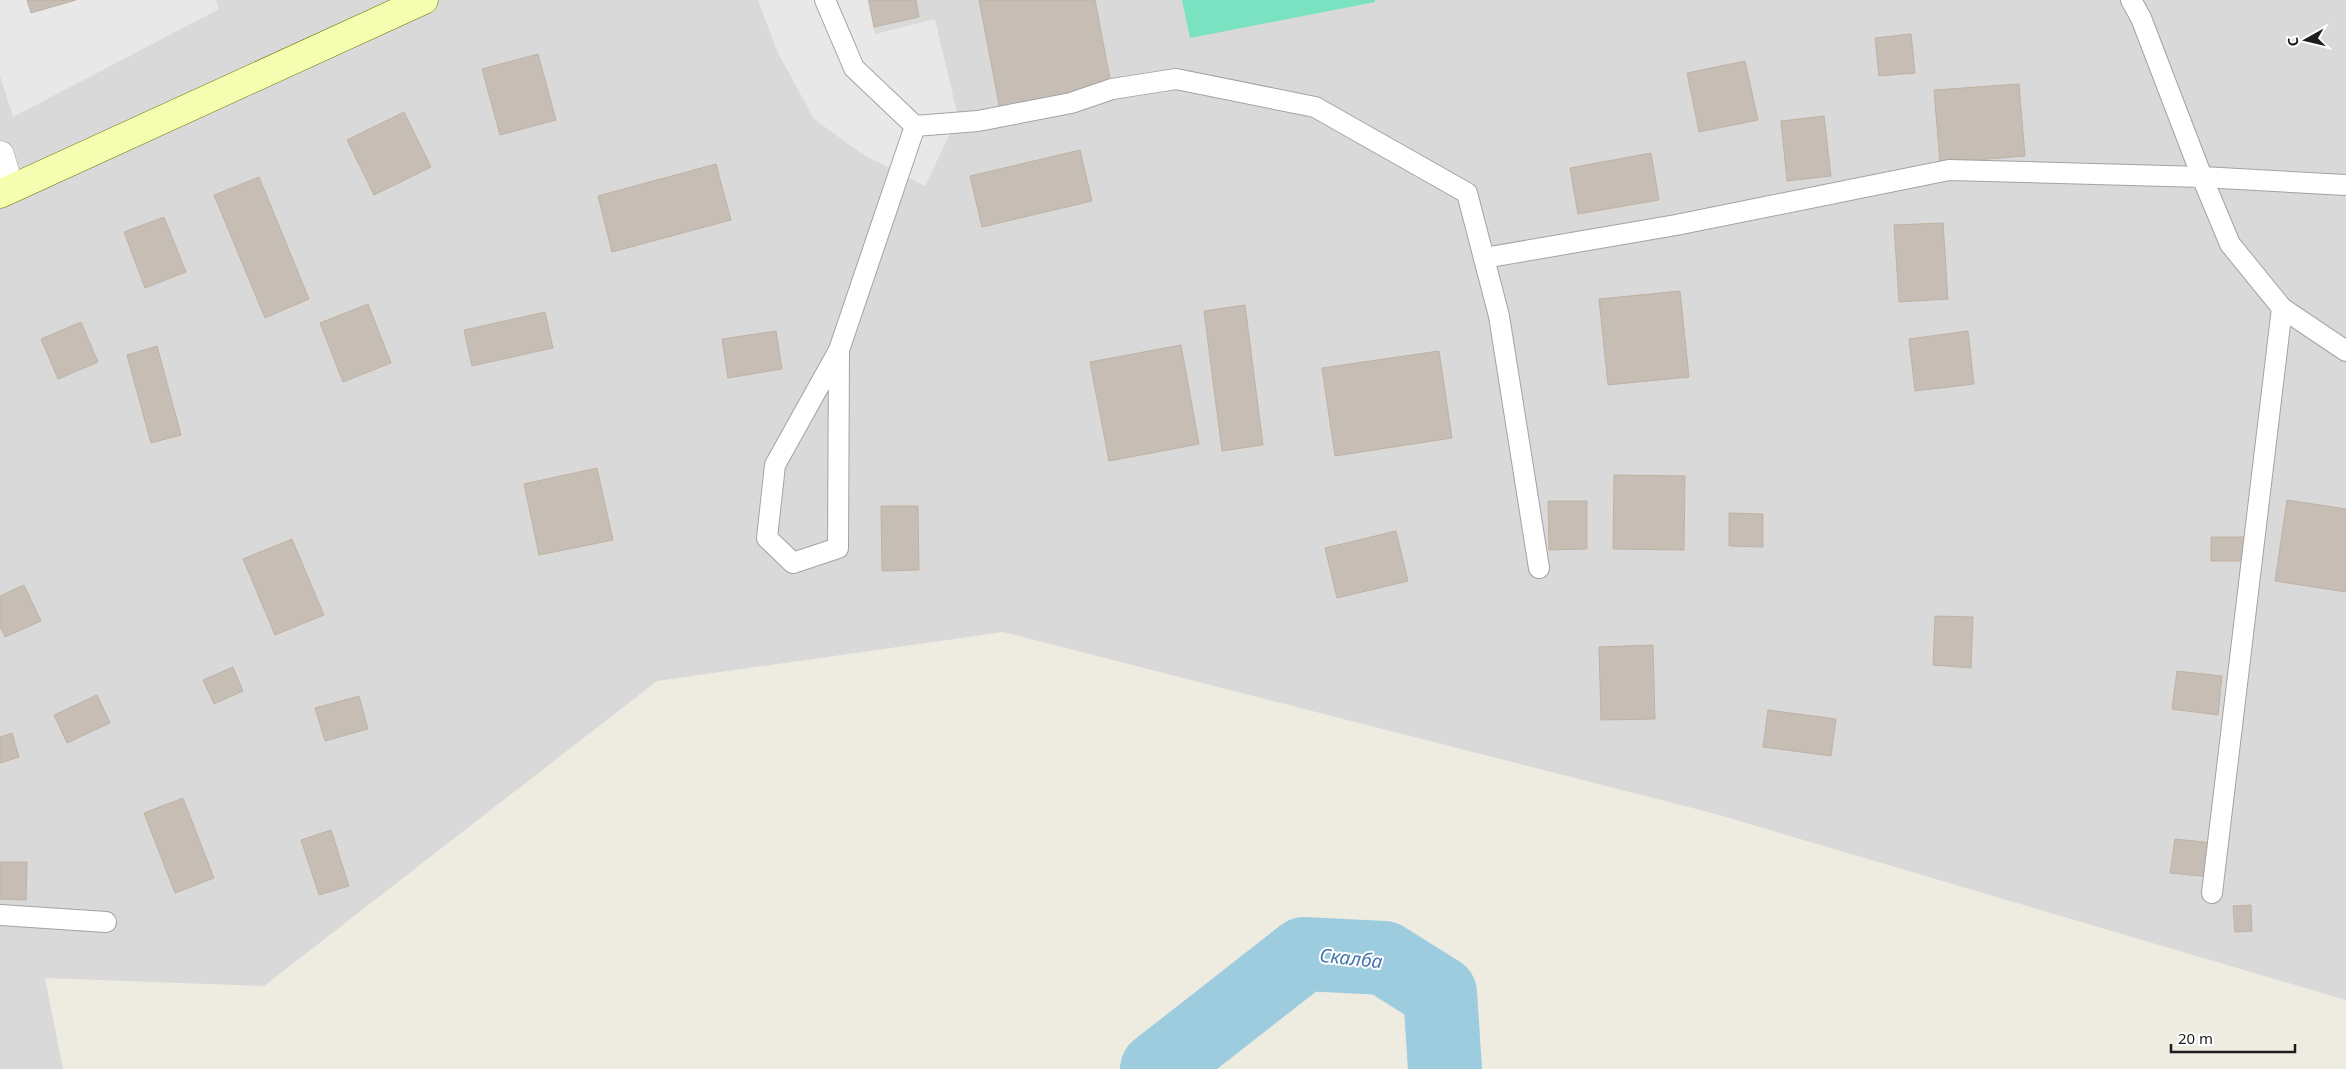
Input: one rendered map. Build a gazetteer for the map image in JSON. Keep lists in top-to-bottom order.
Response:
{
  "water": ["Скалба"],
  "scale_bar": "20 m",
  "north": "left"
}
